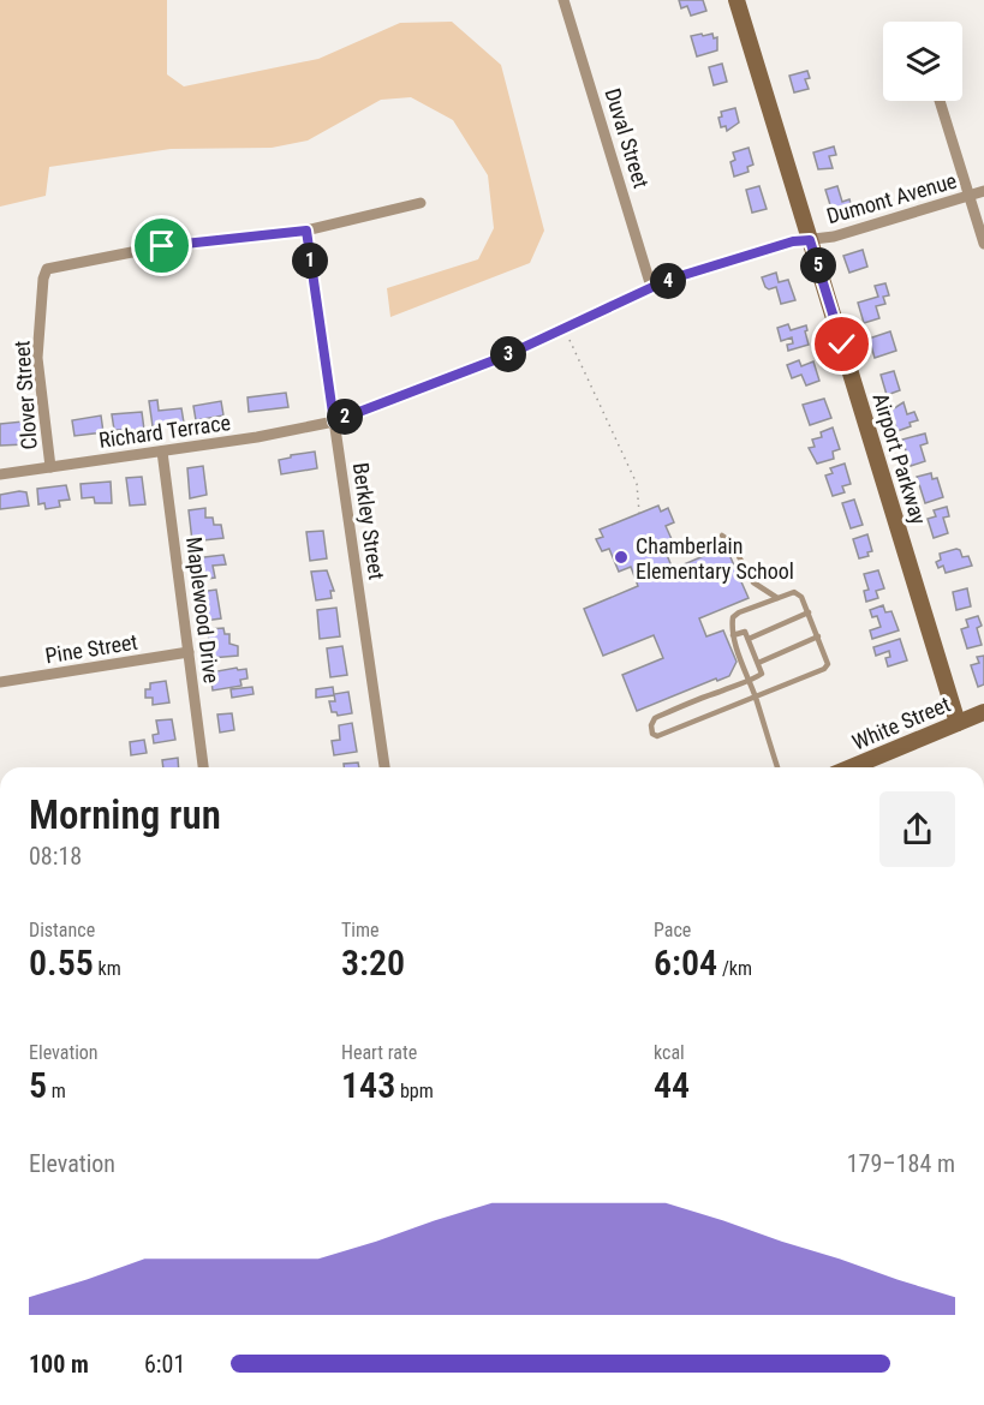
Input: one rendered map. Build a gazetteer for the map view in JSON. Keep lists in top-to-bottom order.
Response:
{
  "streets": {
    "main road": ["Airport Parkway", "White Street"],
    "street": [
      "Duval Street",
      "Dumont Avenue",
      "Clover Street",
      "Richard Terrace",
      "Berkley Street",
      "Maplewood Drive",
      "Pine Street"
    ]
  },
  "crossings": [
    ["Duval Street", "Dumont Avenue"],
    ["Duval Street", "Richard Terrace"],
    ["Dumont Avenue", "Richard Terrace"],
    ["Dumont Avenue", "Airport Parkway"],
    ["Clover Street", "Richard Terrace"],
    ["Clover Street", "Berkley Street"],
    ["Richard Terrace", "Berkley Street"],
    ["Richard Terrace", "Maplewood Drive"],
    ["Airport Parkway", "White Street"],
    ["Maplewood Drive", "Pine Street"]
  ],
  "places": ["Chamberlain Elementary School"],
  "page": {
    "pins": [
      "1",
      "5",
      "4",
      "3",
      "2"
    ],
    "heading": ["Morning run", "08:18"],
    "stats": [
      ["Distance", "0.55 km"],
      ["Time", "3:20"],
      ["Pace", "6:04 /km"],
      ["Elevation", "5 m"],
      ["Heart rate", "143 bpm"],
      ["kcal", "44"]
    ],
    "chart": ["Elevation", "179–184 m"],
    "list": [
      {
        "name": "100 m",
        "note": "6:01"
      }
    ]
  }
}
